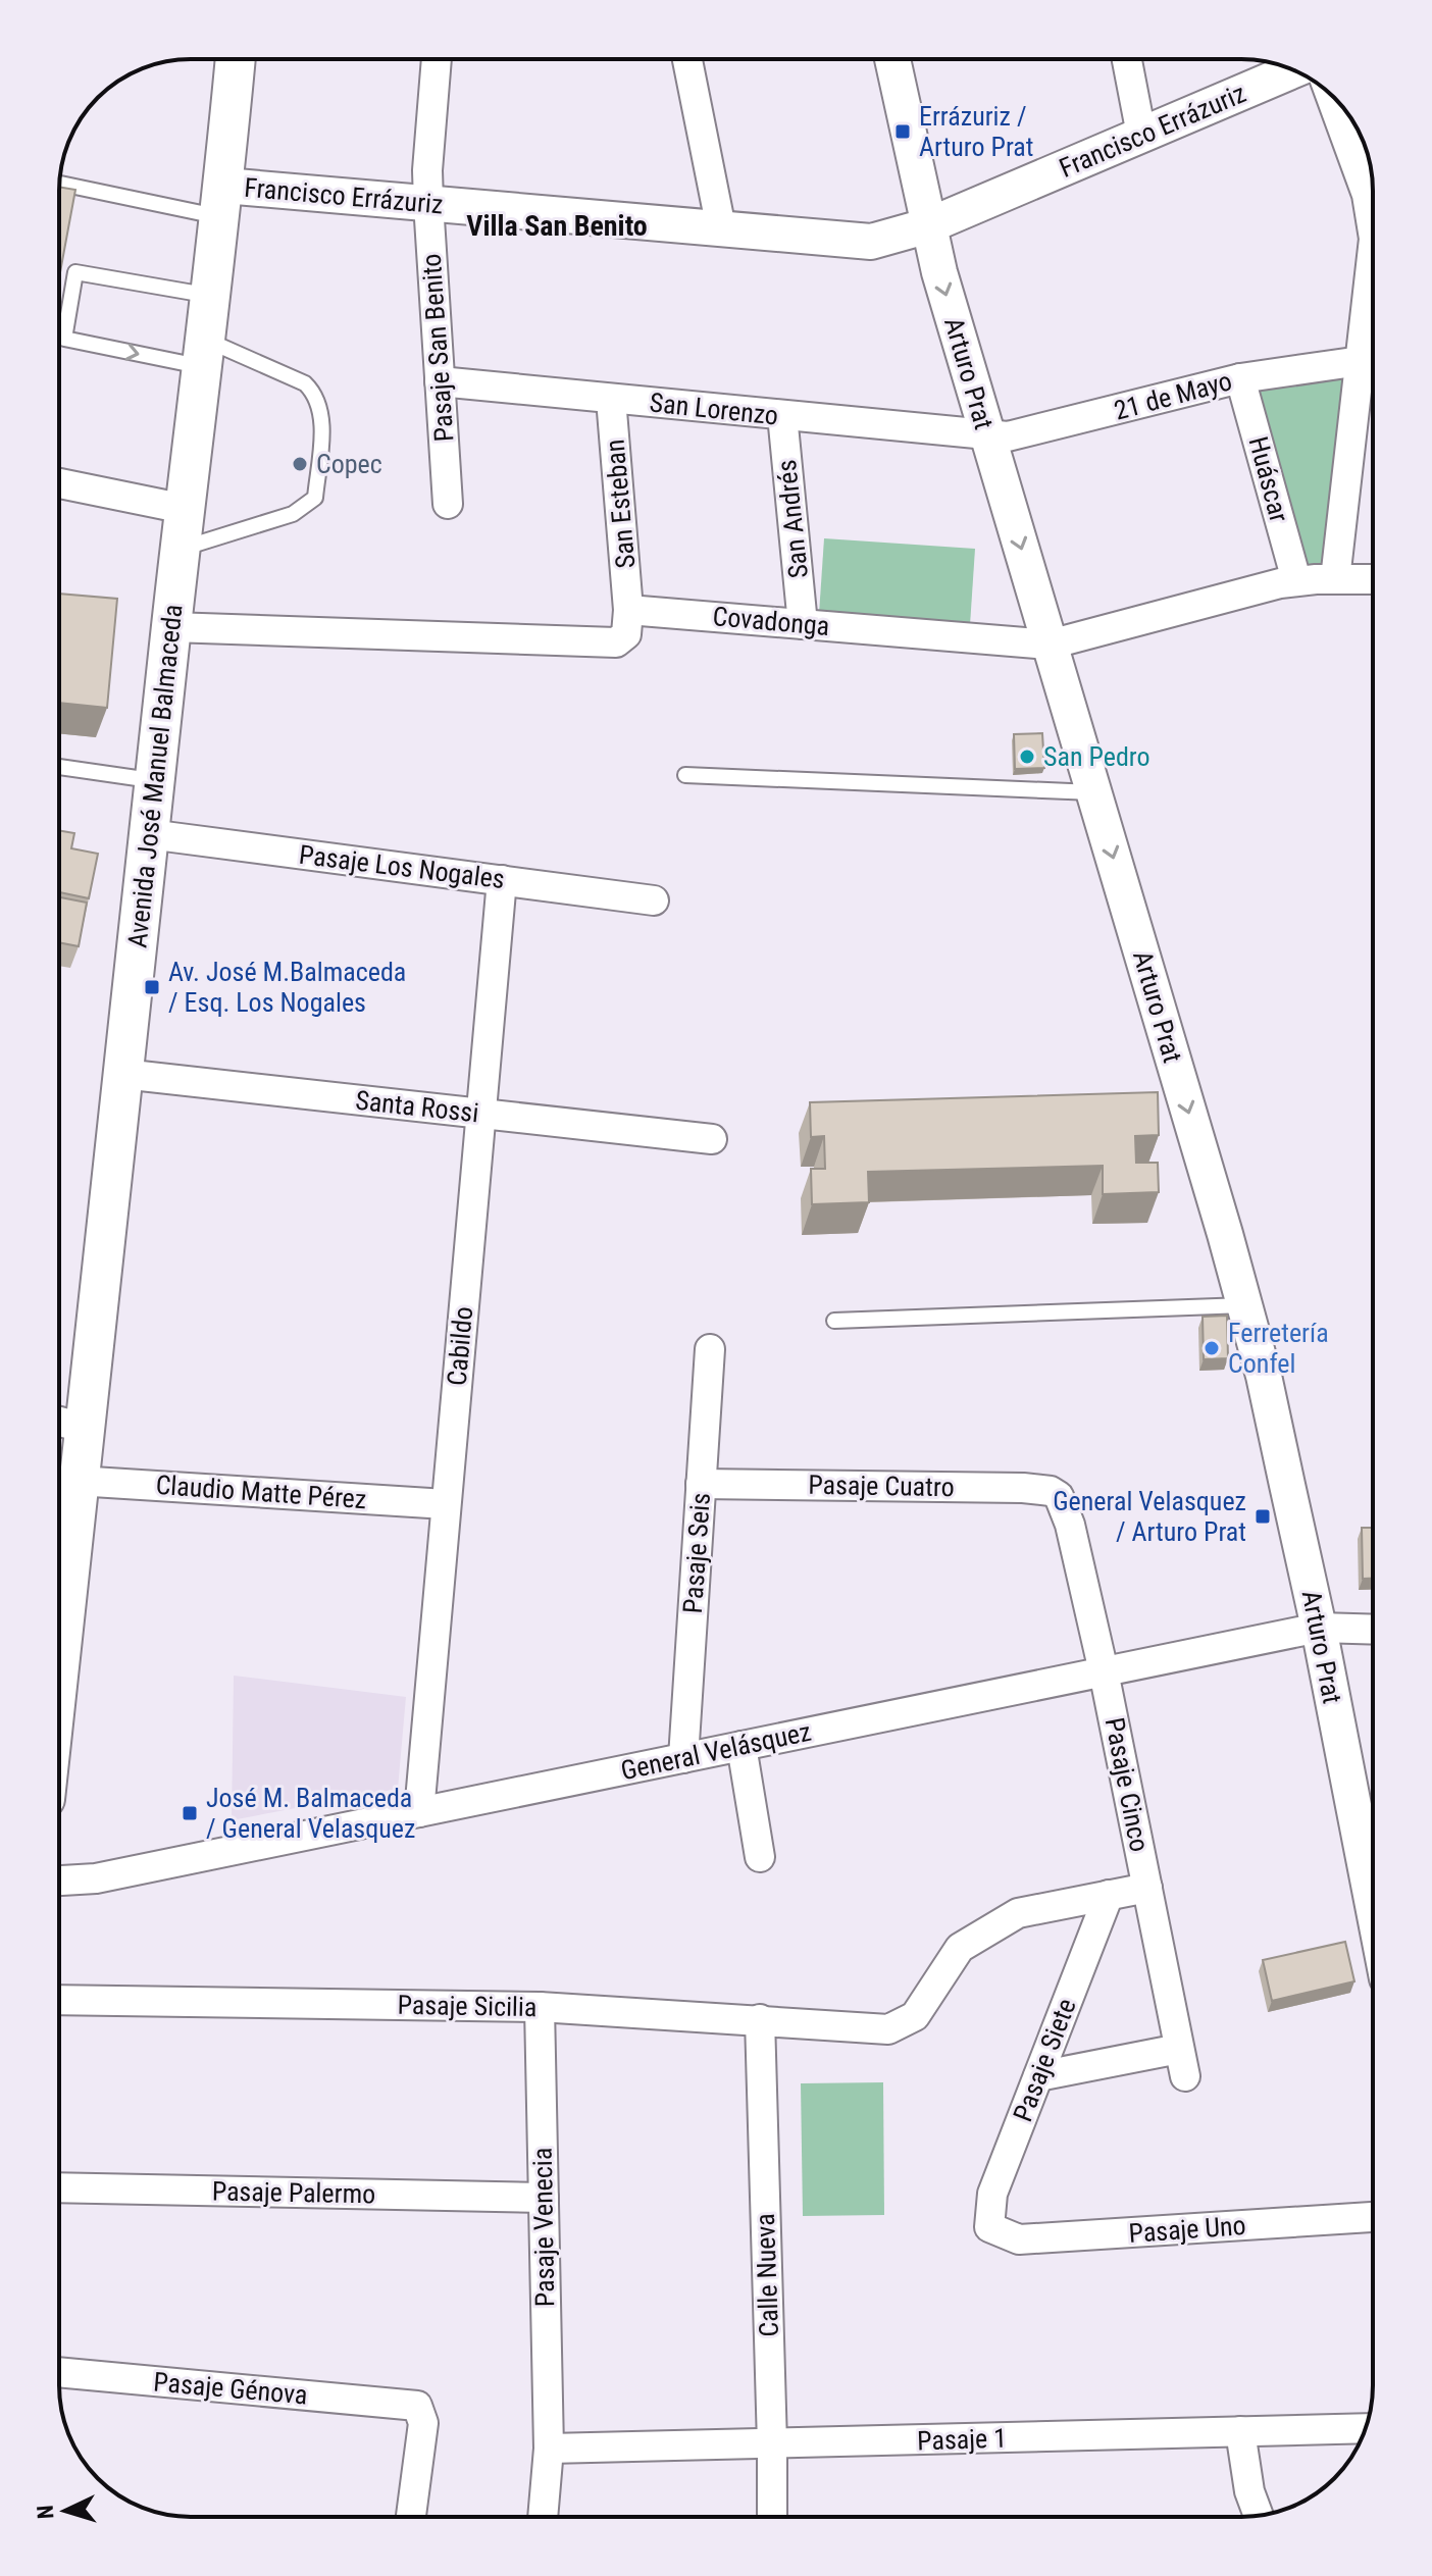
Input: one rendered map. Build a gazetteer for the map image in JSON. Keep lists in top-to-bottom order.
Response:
{
  "streets": {
    "main road": ["Avenida José Manuel Balmaceda"],
    "street": [
      "Francisco Errázuriz",
      "Pasaje San Benito",
      "Arturo Prat",
      "21 de Mayo",
      "San Lorenzo",
      "Huáscar",
      "San Esteban",
      "San Andrés",
      "Covadonga",
      "Pasaje Los Nogales",
      "Santa Rossi",
      "Cabildo",
      "Pasaje Cuatro",
      "Claudio Matte Pérez",
      "Pasaje Seis",
      "General Velásquez",
      "Pasaje Cinco",
      "Pasaje Sicilia",
      "Pasaje Siete",
      "Pasaje Palermo",
      "Pasaje Venecia",
      "Pasaje Uno",
      "Calle Nueva",
      "Pasaje Génova",
      "Pasaje 1"
    ]
  },
  "crossings": [
    ["Francisco Errázuriz", "Pasaje San Benito"],
    ["Francisco Errázuriz", "Arturo Prat"],
    ["Francisco Errázuriz", "Avenida José Manuel Balmaceda"],
    ["Pasaje San Benito", "San Lorenzo"],
    ["Arturo Prat", "21 de Mayo"],
    ["Arturo Prat", "San Lorenzo"],
    ["Arturo Prat", "Covadonga"],
    ["Arturo Prat", "General Velásquez"],
    ["21 de Mayo", "San Lorenzo"],
    ["21 de Mayo", "Huáscar"],
    ["San Lorenzo", "San Esteban"],
    ["San Lorenzo", "San Andrés"],
    ["Huáscar", "Covadonga"],
    ["San Esteban", "Covadonga"],
    ["San Andrés", "Covadonga"],
    ["Avenida José Manuel Balmaceda", "Pasaje Los Nogales"],
    ["Avenida José Manuel Balmaceda", "Santa Rossi"],
    ["Avenida José Manuel Balmaceda", "Claudio Matte Pérez"],
    ["Pasaje Los Nogales", "Cabildo"],
    ["Santa Rossi", "Cabildo"],
    ["Cabildo", "Claudio Matte Pérez"],
    ["Cabildo", "General Velásquez"],
    ["Pasaje Cuatro", "Pasaje Seis"],
    ["Pasaje Cuatro", "Pasaje Cinco"],
    ["Pasaje Seis", "General Velásquez"],
    ["General Velásquez", "Pasaje Cinco"],
    ["Pasaje Cinco", "Pasaje Siete"],
    ["Pasaje Sicilia", "Pasaje Siete"],
    ["Pasaje Sicilia", "Pasaje Venecia"],
    ["Pasaje Sicilia", "Calle Nueva"],
    ["Pasaje Siete", "Pasaje Uno"],
    ["Pasaje Palermo", "Pasaje Venecia"],
    ["Pasaje Venecia", "Pasaje 1"],
    ["Calle Nueva", "Pasaje 1"]
  ],
  "one_way": ["Arturo Prat"],
  "districts": ["Villa San Benito"],
  "places": {
    "transit": [
      "Errázuriz / Arturo Prat",
      "Av. José M.Balmaceda / Esq. Los Nogales",
      "General Velasquez / Arturo Prat",
      "José M. Balmaceda / General Velasquez"
    ],
    "other": ["Copec", "San Pedro", "Ferretería Confel"]
  },
  "north": "left"
}
